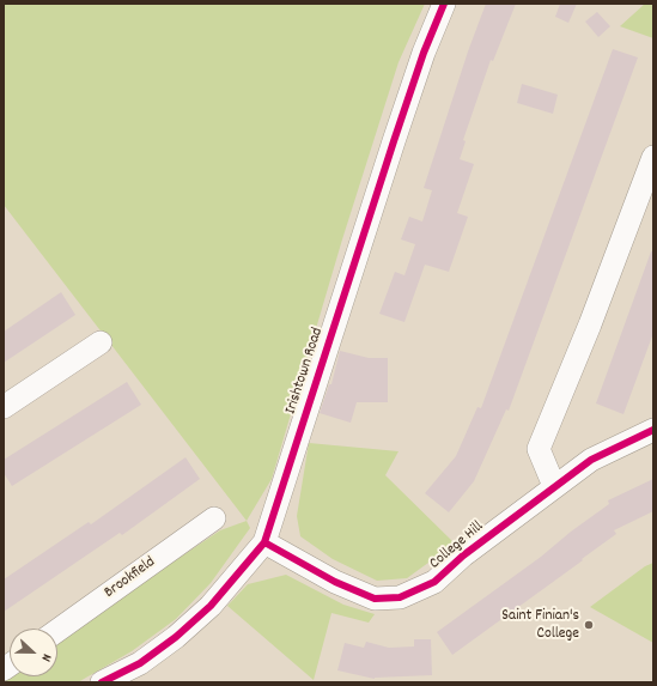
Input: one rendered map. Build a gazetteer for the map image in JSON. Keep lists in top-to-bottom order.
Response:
{
  "streets": {
    "street": ["Irishtown Road", "College Hill", "Brookfield"]
  },
  "crossings": [
    ["Irishtown Road", "College Hill"]
  ],
  "places": ["Saint Finian's College"],
  "north": "right"
}
